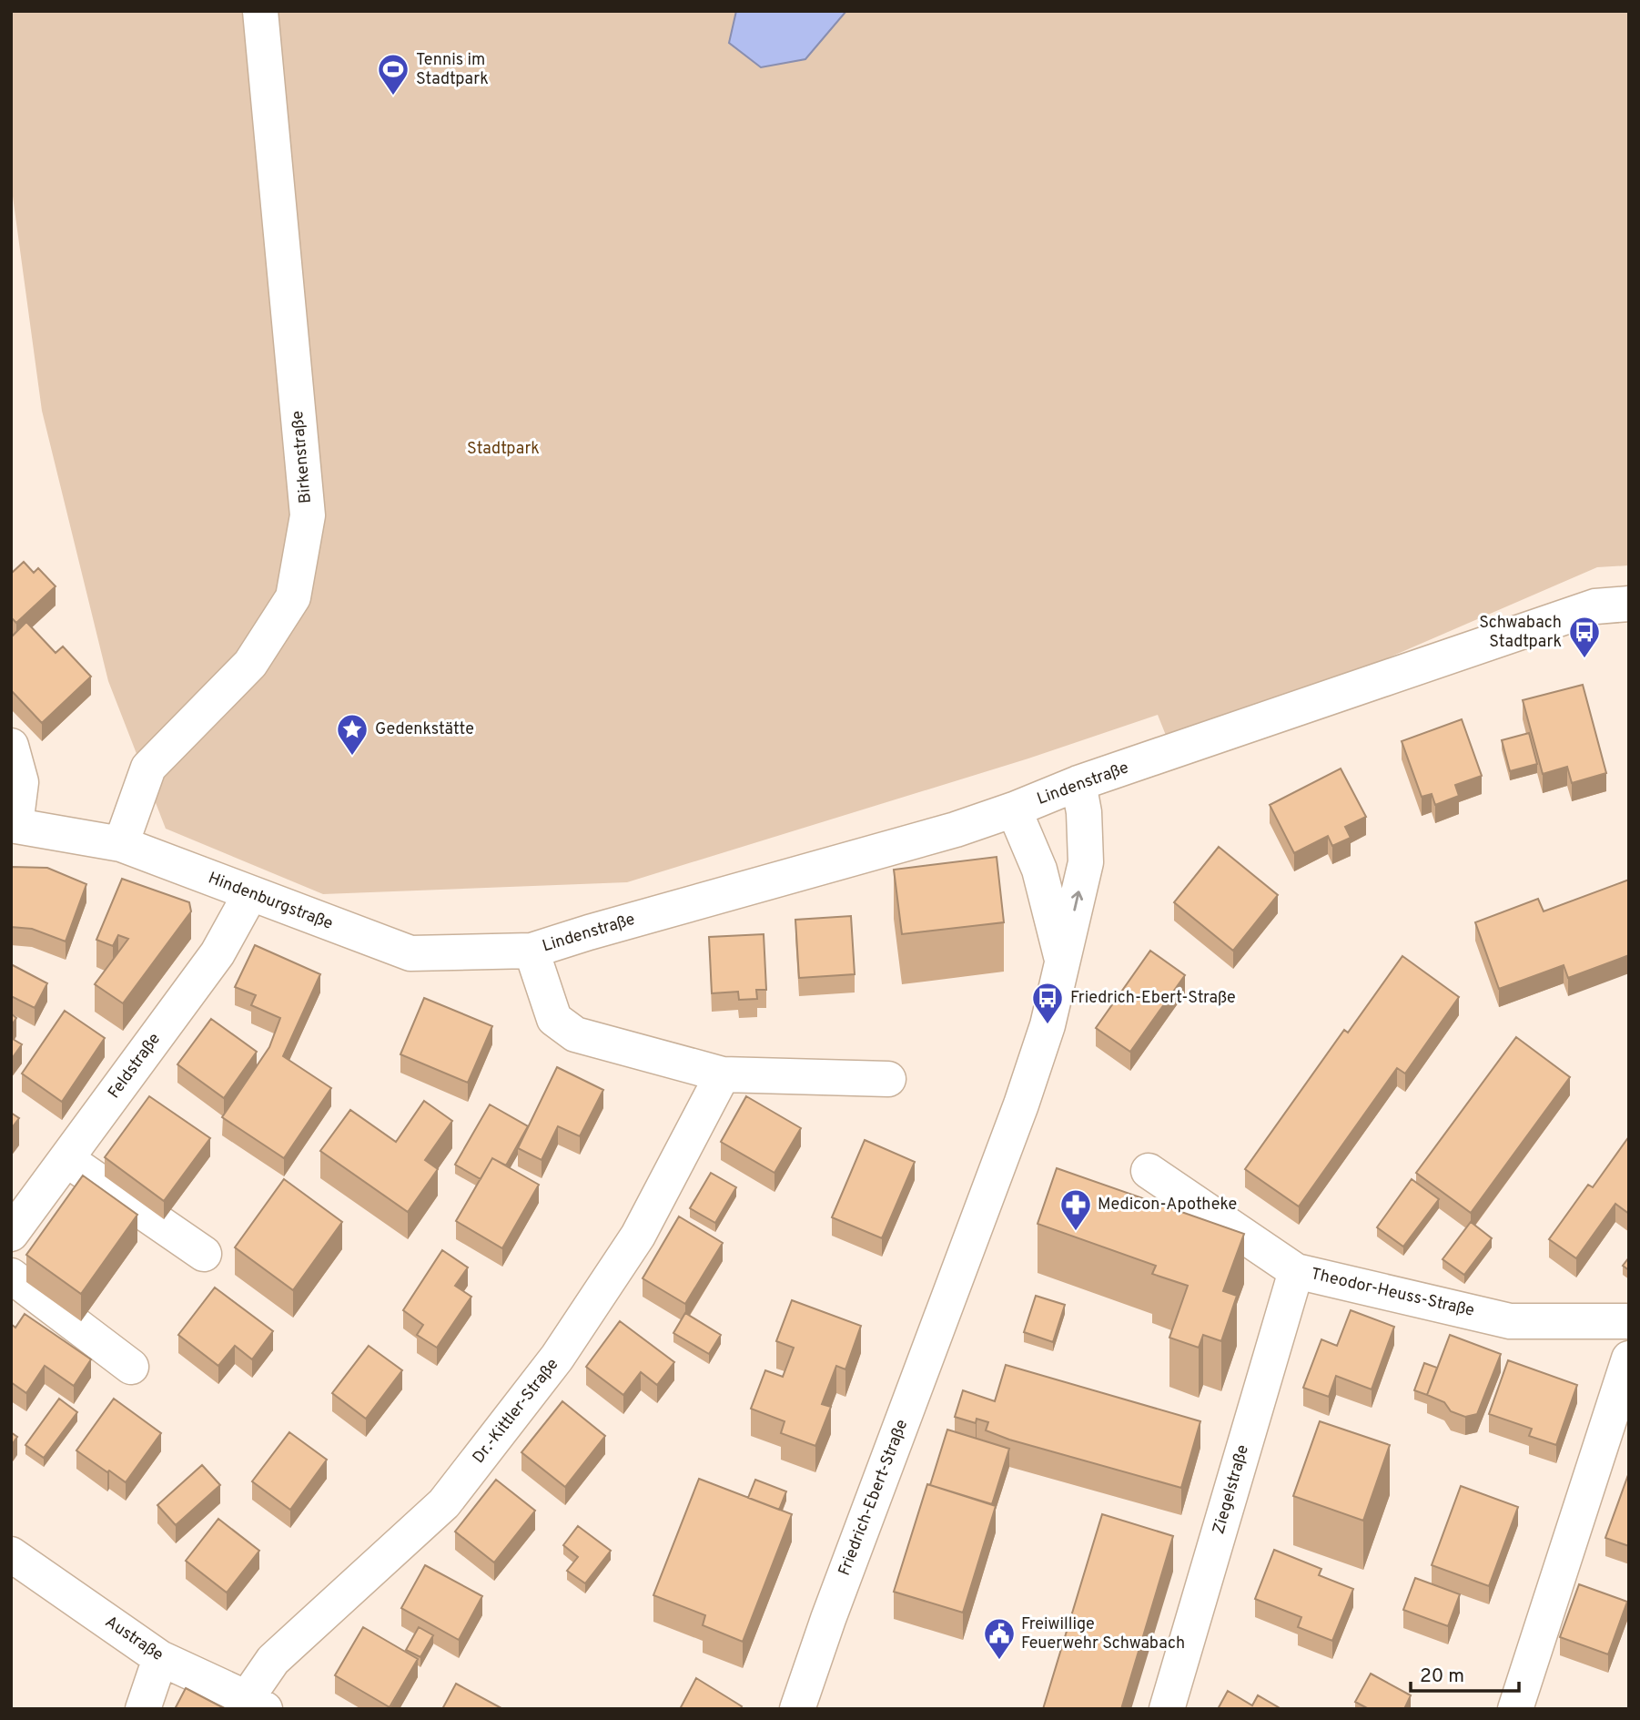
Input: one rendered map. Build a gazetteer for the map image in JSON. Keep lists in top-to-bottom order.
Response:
{
  "streets": {
    "street": [
      "Birkenstraße",
      "Lindenstraße",
      "Hindenburgstraße",
      "Feldstraße",
      "Theodor-Heuss-Straße",
      "Dr.-Kittler-Straße",
      "Ziegelstraße",
      "Friedrich-Ebert-Straße",
      "Austraße"
    ]
  },
  "crossings": [
    ["Birkenstraße", "Hindenburgstraße"],
    ["Lindenstraße", "Hindenburgstraße"],
    ["Lindenstraße", "Friedrich-Ebert-Straße"],
    ["Hindenburgstraße", "Feldstraße"],
    ["Theodor-Heuss-Straße", "Ziegelstraße"],
    ["Dr.-Kittler-Straße", "Austraße"]
  ],
  "parks": ["Stadtpark"],
  "places": {
    "sports": ["Tennis im Stadtpark"],
    "bus stop": ["Schwabach Stadtpark", "Friedrich-Ebert-Straße"],
    "place": ["Gedenkstätte"],
    "pharmacy": ["Medicon-Apotheke"],
    "public building": ["Freiwillige Feuerwehr Schwabach"]
  },
  "scale_bar": "20 m"
}
